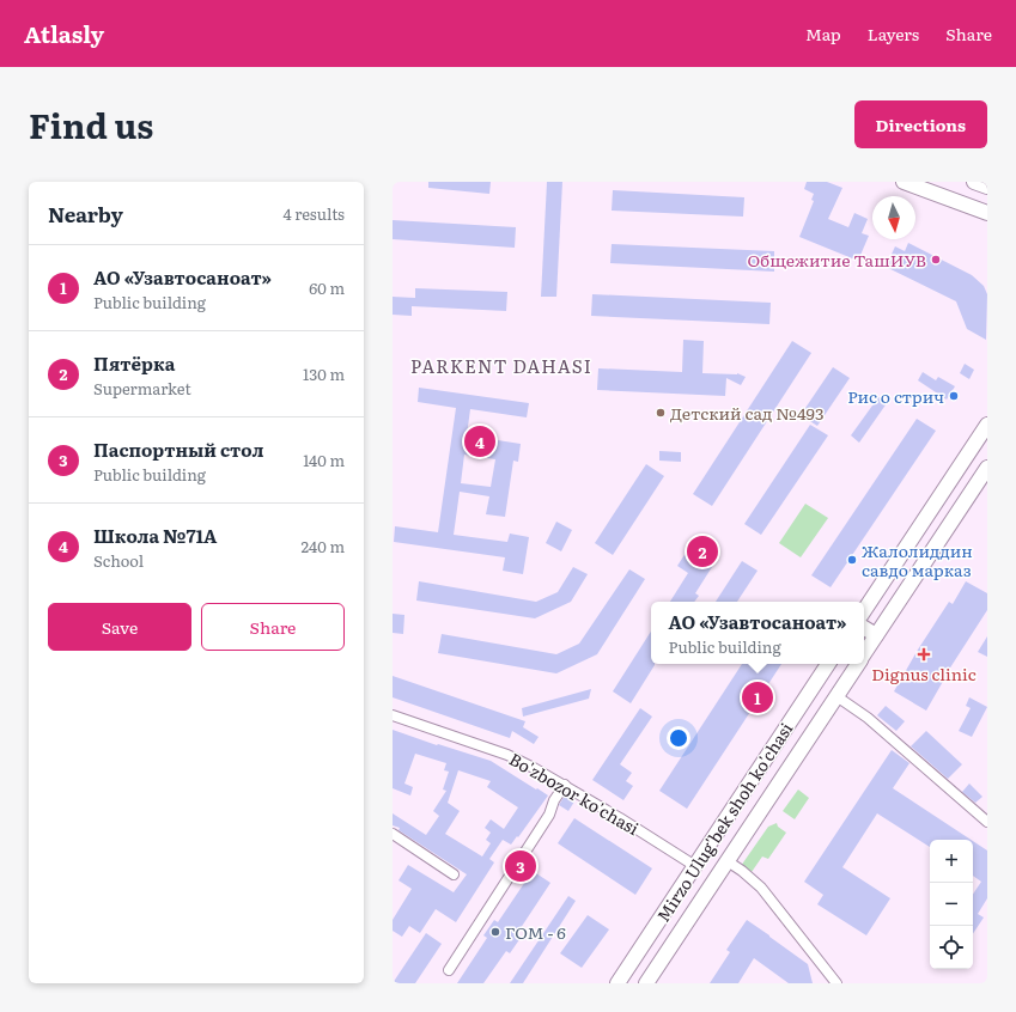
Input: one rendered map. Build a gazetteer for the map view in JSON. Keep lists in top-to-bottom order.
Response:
{
  "streets": {
    "main road": ["Mirzo Ulug'bek shoh ko'chasi"],
    "street": ["Bo'zbozor ko'chasi"]
  },
  "crossings": [
    ["Bo'zbozor ko'chasi", "Mirzo Ulug'bek shoh ko'chasi"]
  ],
  "districts": ["PARKENT DAHASI"],
  "places": {
    "other": [
      "Общежитие ТашИУВ",
      "Рис о стрич",
      "Детский сад №493",
      "Жалолиддин савдо марказ",
      "ГОМ - 6"
    ],
    "health": ["Dignus clinic"]
  },
  "north": "bottom",
  "page": {
    "header": "Atlasly",
    "nav": ["Map", "Layers", "Share"],
    "title": "Find us",
    "buttons": [
      "Directions",
      ["Save", "Share"]
    ],
    "heading": ["Nearby", "4 results"],
    "list": [
      {
        "mark": "1",
        "name": "АО «Узавтосаноат»",
        "note": "Public building",
        "value": "60 m"
      },
      {
        "mark": "2",
        "name": "Пятёрка",
        "note": "Supermarket",
        "value": "130 m"
      },
      {
        "mark": "3",
        "name": "Паспортный стол",
        "note": "Public building",
        "value": "140 m"
      },
      {
        "mark": "4",
        "name": "Школа №71А",
        "note": "School",
        "value": "240 m"
      }
    ],
    "pins": [
      "4",
      "2",
      "1",
      "3"
    ],
    "popup": ["АО «Узавтосаноат»", "Public building"],
    "map_buttons": ["+", "−"]
  }
}
